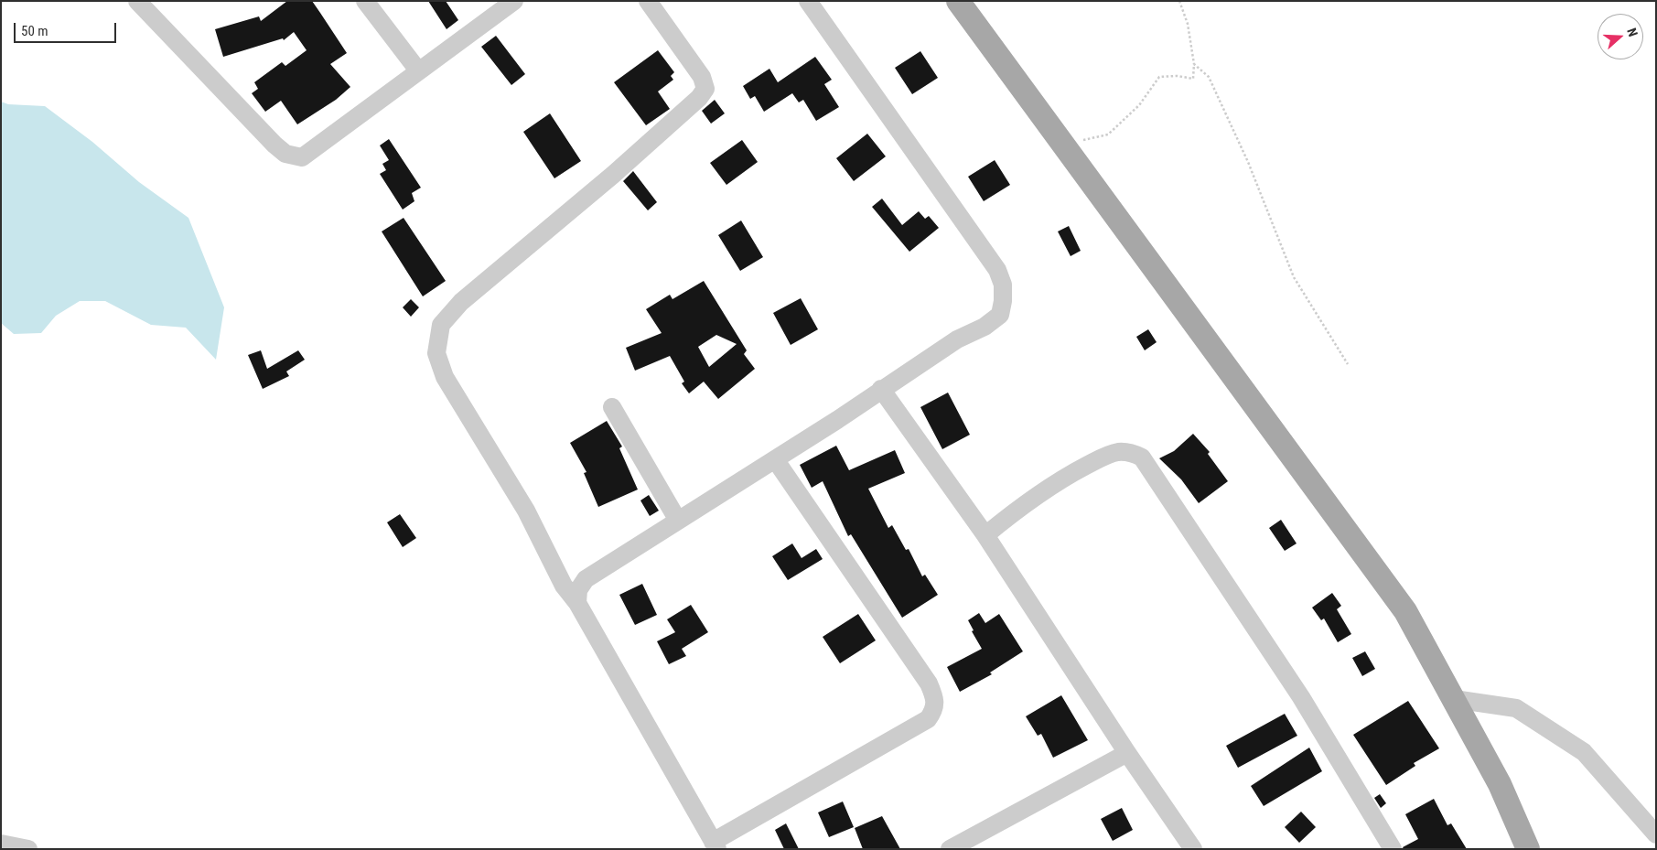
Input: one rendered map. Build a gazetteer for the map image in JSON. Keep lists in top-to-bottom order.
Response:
{
  "scale_bar": "50 m",
  "north": "right"
}
